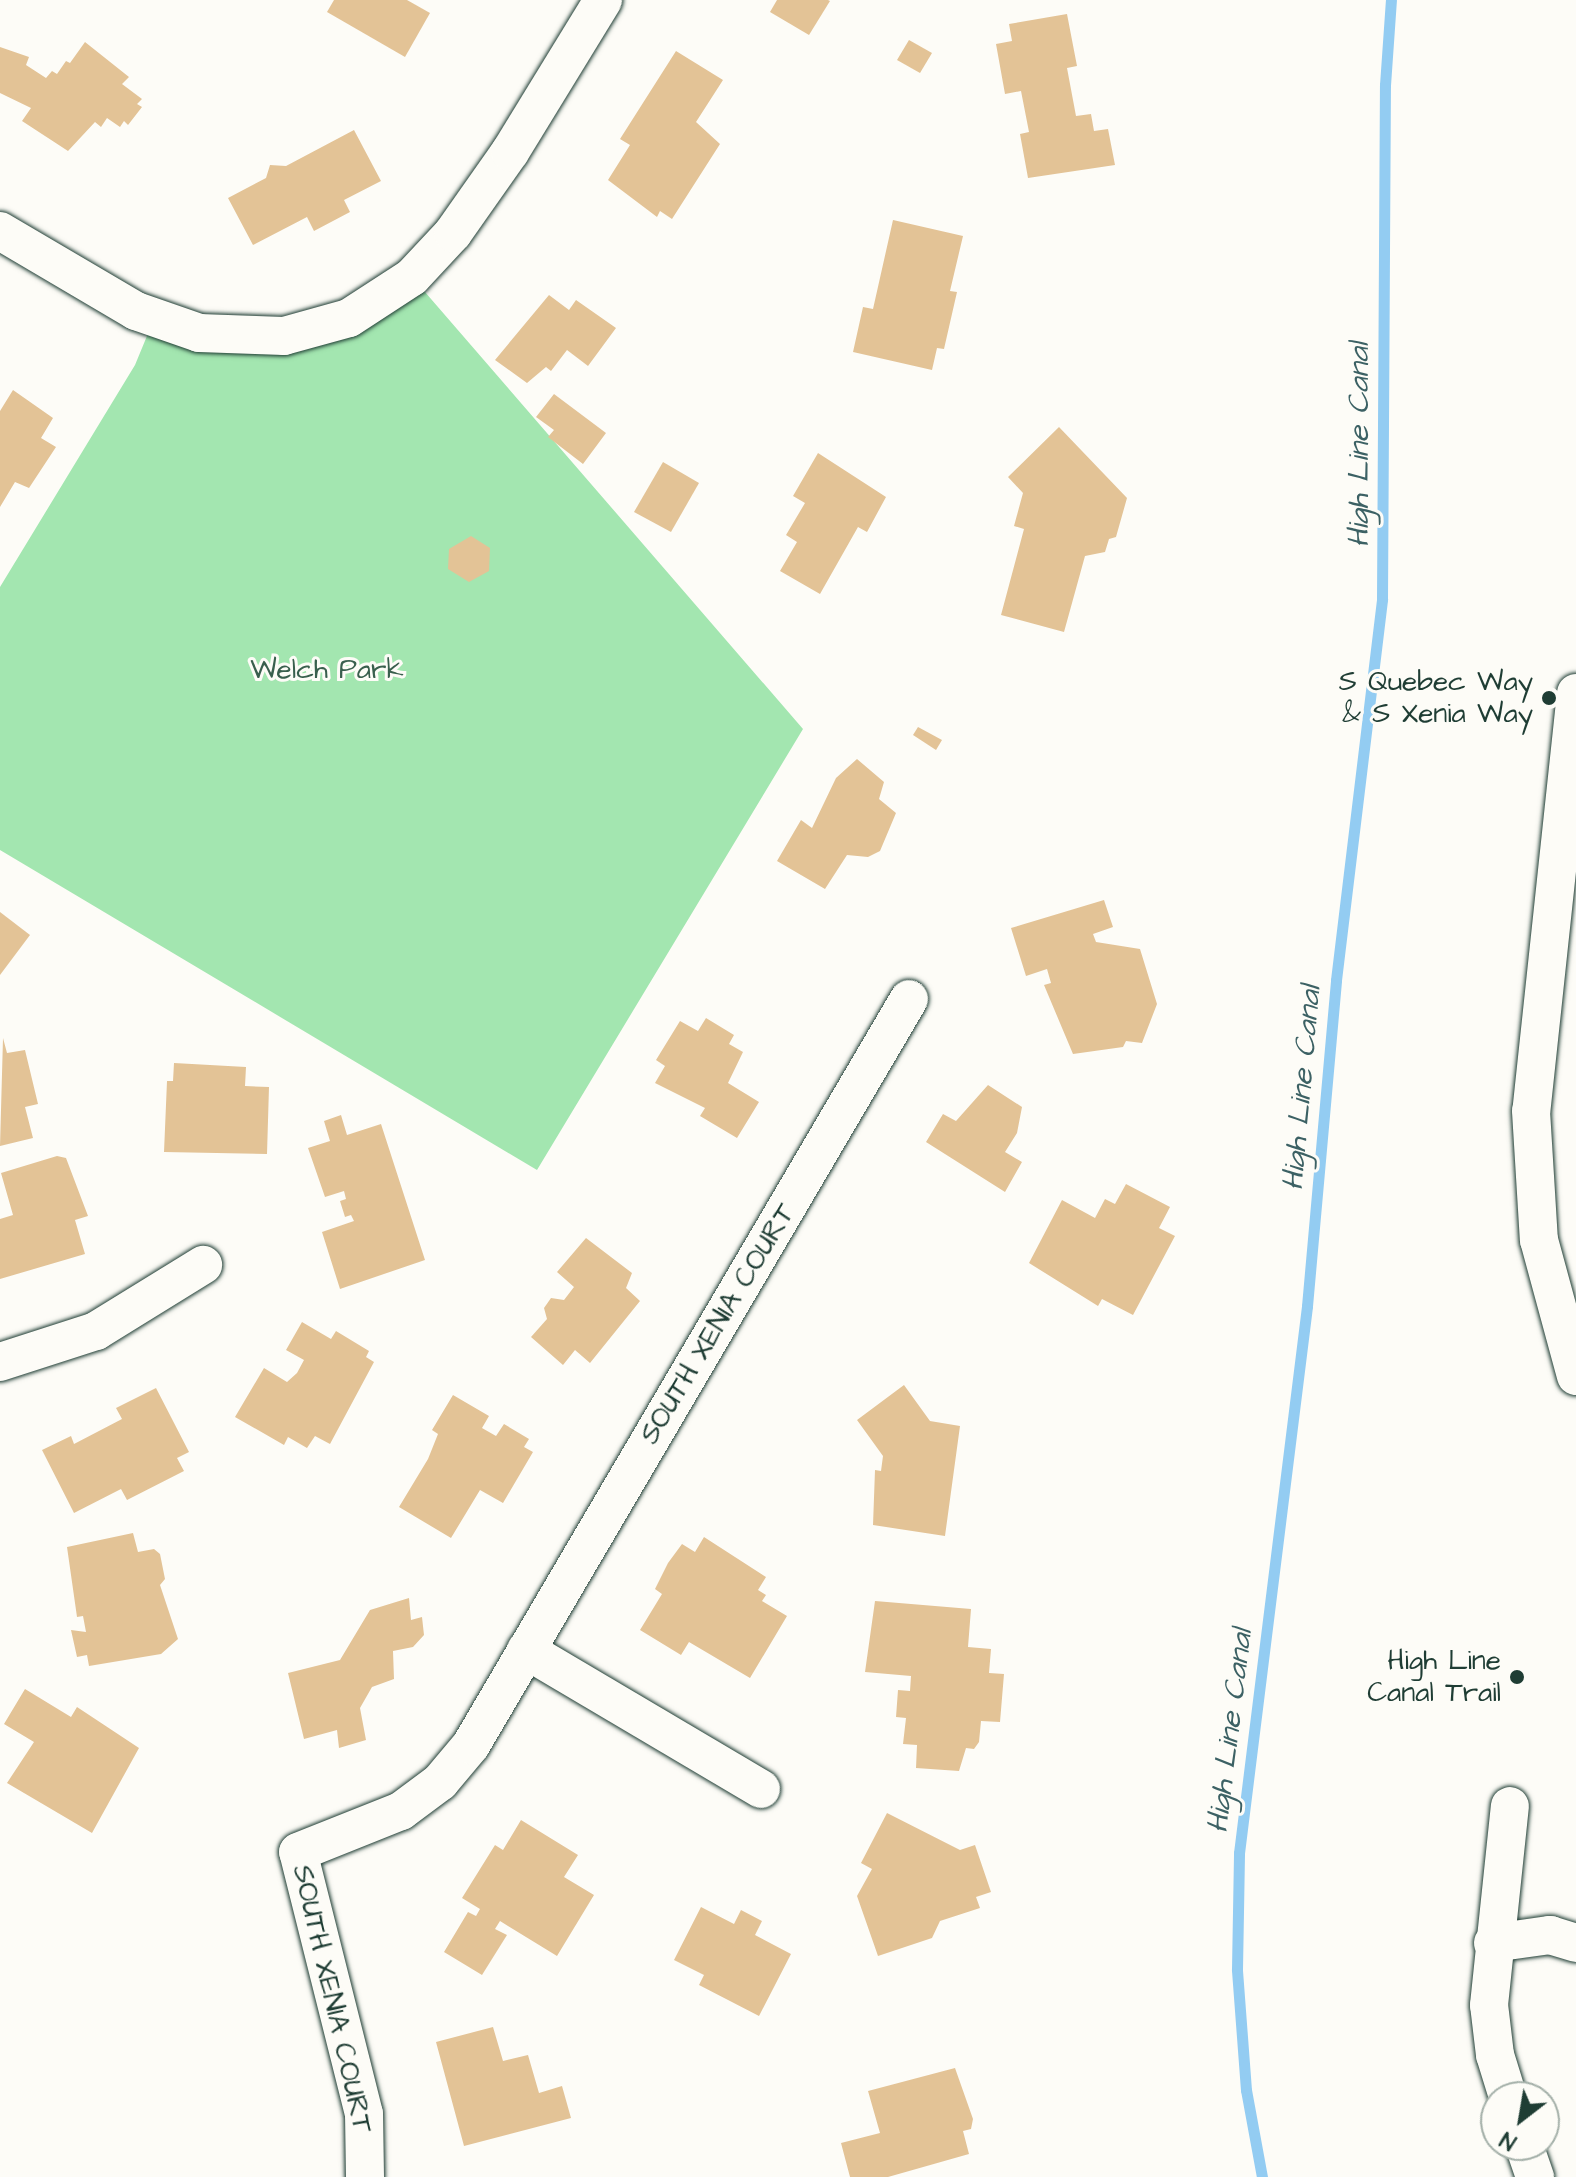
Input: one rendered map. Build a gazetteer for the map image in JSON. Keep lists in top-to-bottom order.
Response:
{
  "streets": {
    "street": ["SOUTH XENIA COURT"]
  },
  "water": ["High Line Canal"],
  "parks": ["Welch Park"],
  "places": ["S Quebec Way & S Xenia Way", "High Line Canal Trail"],
  "north": "bottom left"
}
